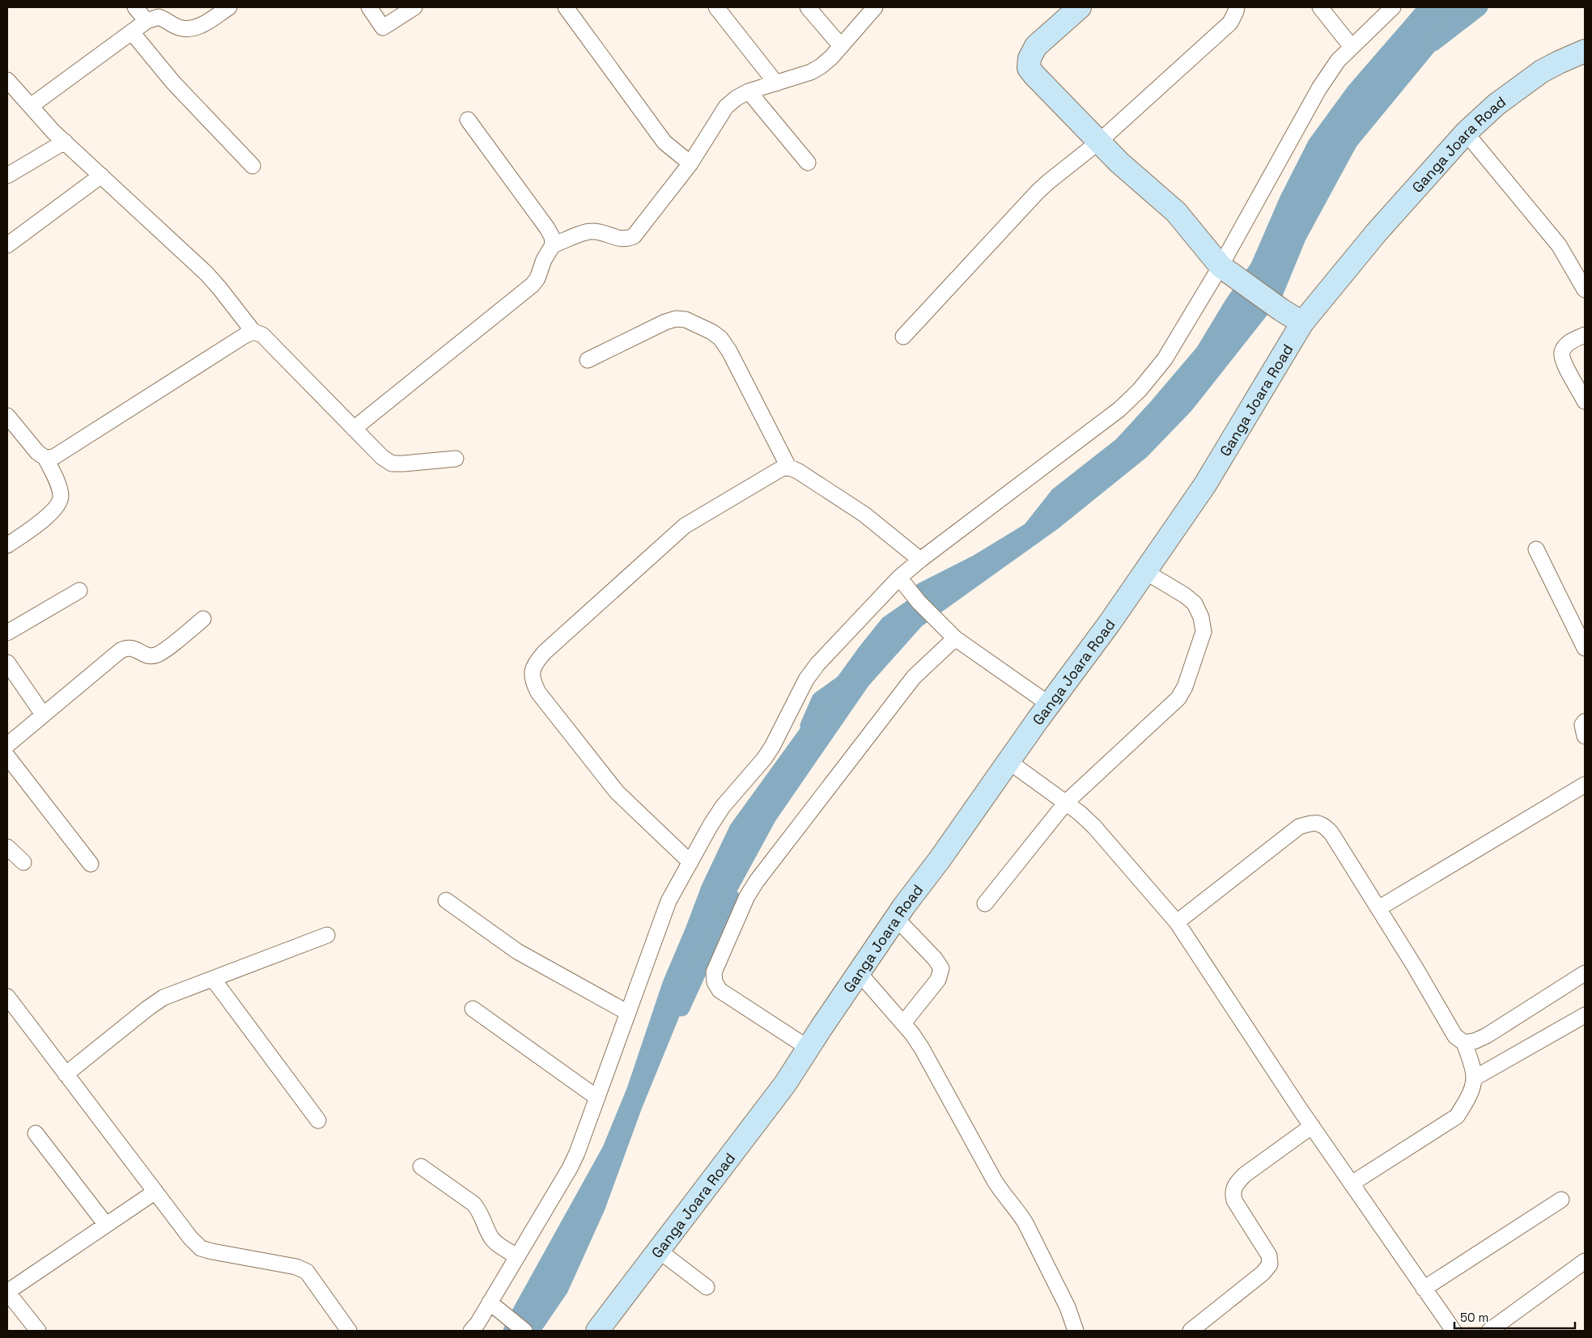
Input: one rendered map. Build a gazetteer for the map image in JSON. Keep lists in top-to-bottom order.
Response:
{
  "streets": {
    "main road": ["Ganga Joara Road"]
  },
  "scale_bar": "50 m"
}
